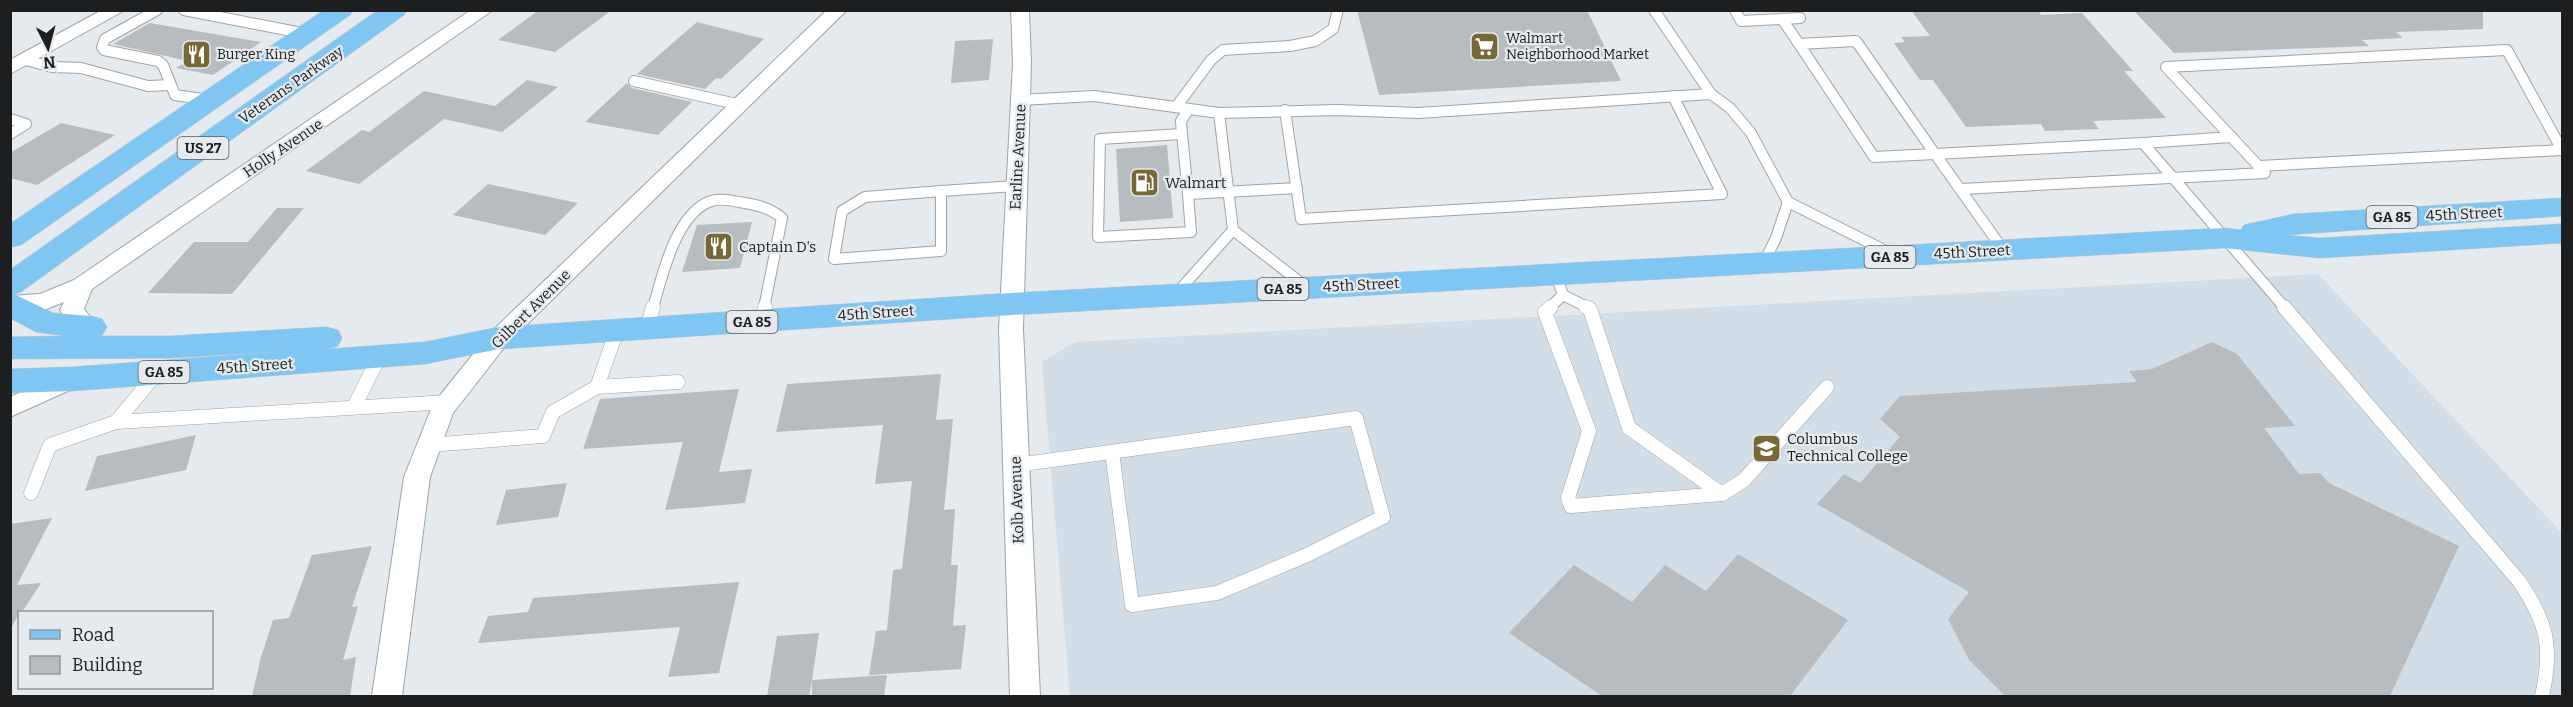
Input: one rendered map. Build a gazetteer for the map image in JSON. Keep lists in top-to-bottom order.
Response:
{
  "streets": {
    "main road": [
      "Veterans Parkway",
      "US 27",
      "45th Street",
      "GA 85"
    ],
    "street": [
      "Holly Avenue",
      "Earline Avenue",
      "Gilbert Avenue",
      "Kolb Avenue"
    ]
  },
  "crossings": [
    ["Earline Avenue", "45th Street"],
    ["Earline Avenue", "Kolb Avenue"],
    ["45th Street", "Gilbert Avenue"],
    ["45th Street", "Kolb Avenue"]
  ],
  "places": {
    "supermarket": ["Walmart Neighborhood Market"],
    "restaurant": ["Burger King", "Captain D's"],
    "fuel station": ["Walmart"],
    "school or university": ["Columbus Technical College"]
  },
  "legend": ["Road", "Building"],
  "north": "bottom"
}
